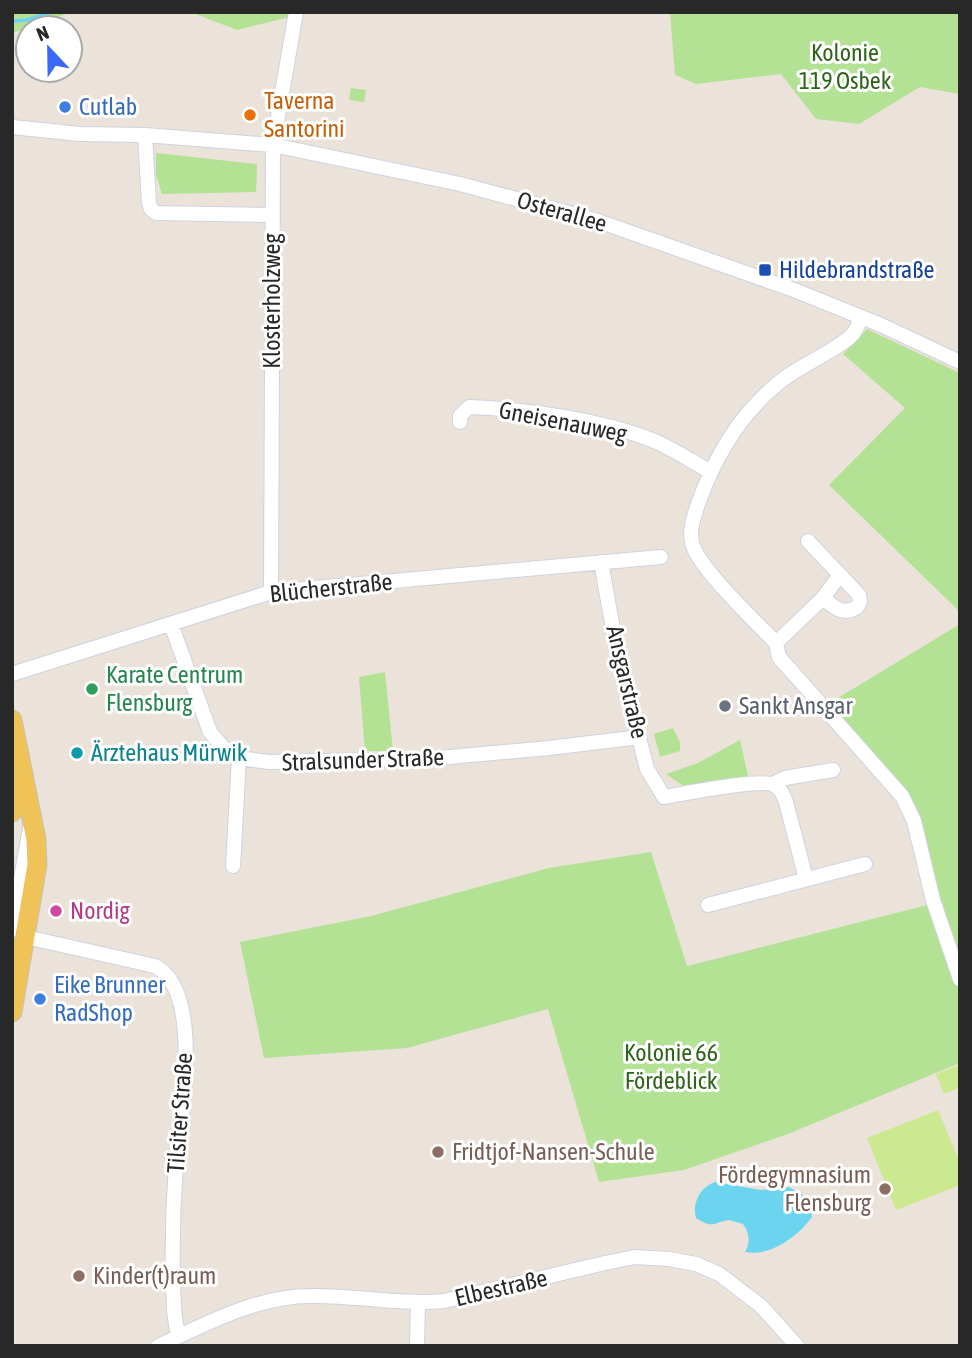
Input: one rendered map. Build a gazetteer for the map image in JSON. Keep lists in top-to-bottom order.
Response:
{
  "streets": {
    "street": [
      "Osterallee",
      "Klosterholzweg",
      "Gneisenauweg",
      "Blücherstraße",
      "Ansgarstraße",
      "Stralsunder Straße",
      "Tilsiter Straße",
      "Elbestraße"
    ]
  },
  "crossings": [
    ["Osterallee", "Klosterholzweg"],
    ["Klosterholzweg", "Blücherstraße"],
    ["Blücherstraße", "Ansgarstraße"],
    ["Ansgarstraße", "Stralsunder Straße"],
    ["Tilsiter Straße", "Elbestraße"]
  ],
  "parks": ["Kolonie 119 Osbek", "Kolonie 66 Fördeblick"],
  "places": {
    "other": [
      "Cutlab",
      "Taverna Santorini",
      "Karate Centrum Flensburg",
      "Sankt Ansgar",
      "Ärztehaus Mürwik",
      "Nordig",
      "Eike Brunner RadShop",
      "Fridtjof-Nansen-Schule",
      "Fördegymnasium Flensburg",
      "Kinder(t)raum"
    ],
    "transit": ["Hildebrandstraße"]
  },
  "north": "top"
}
